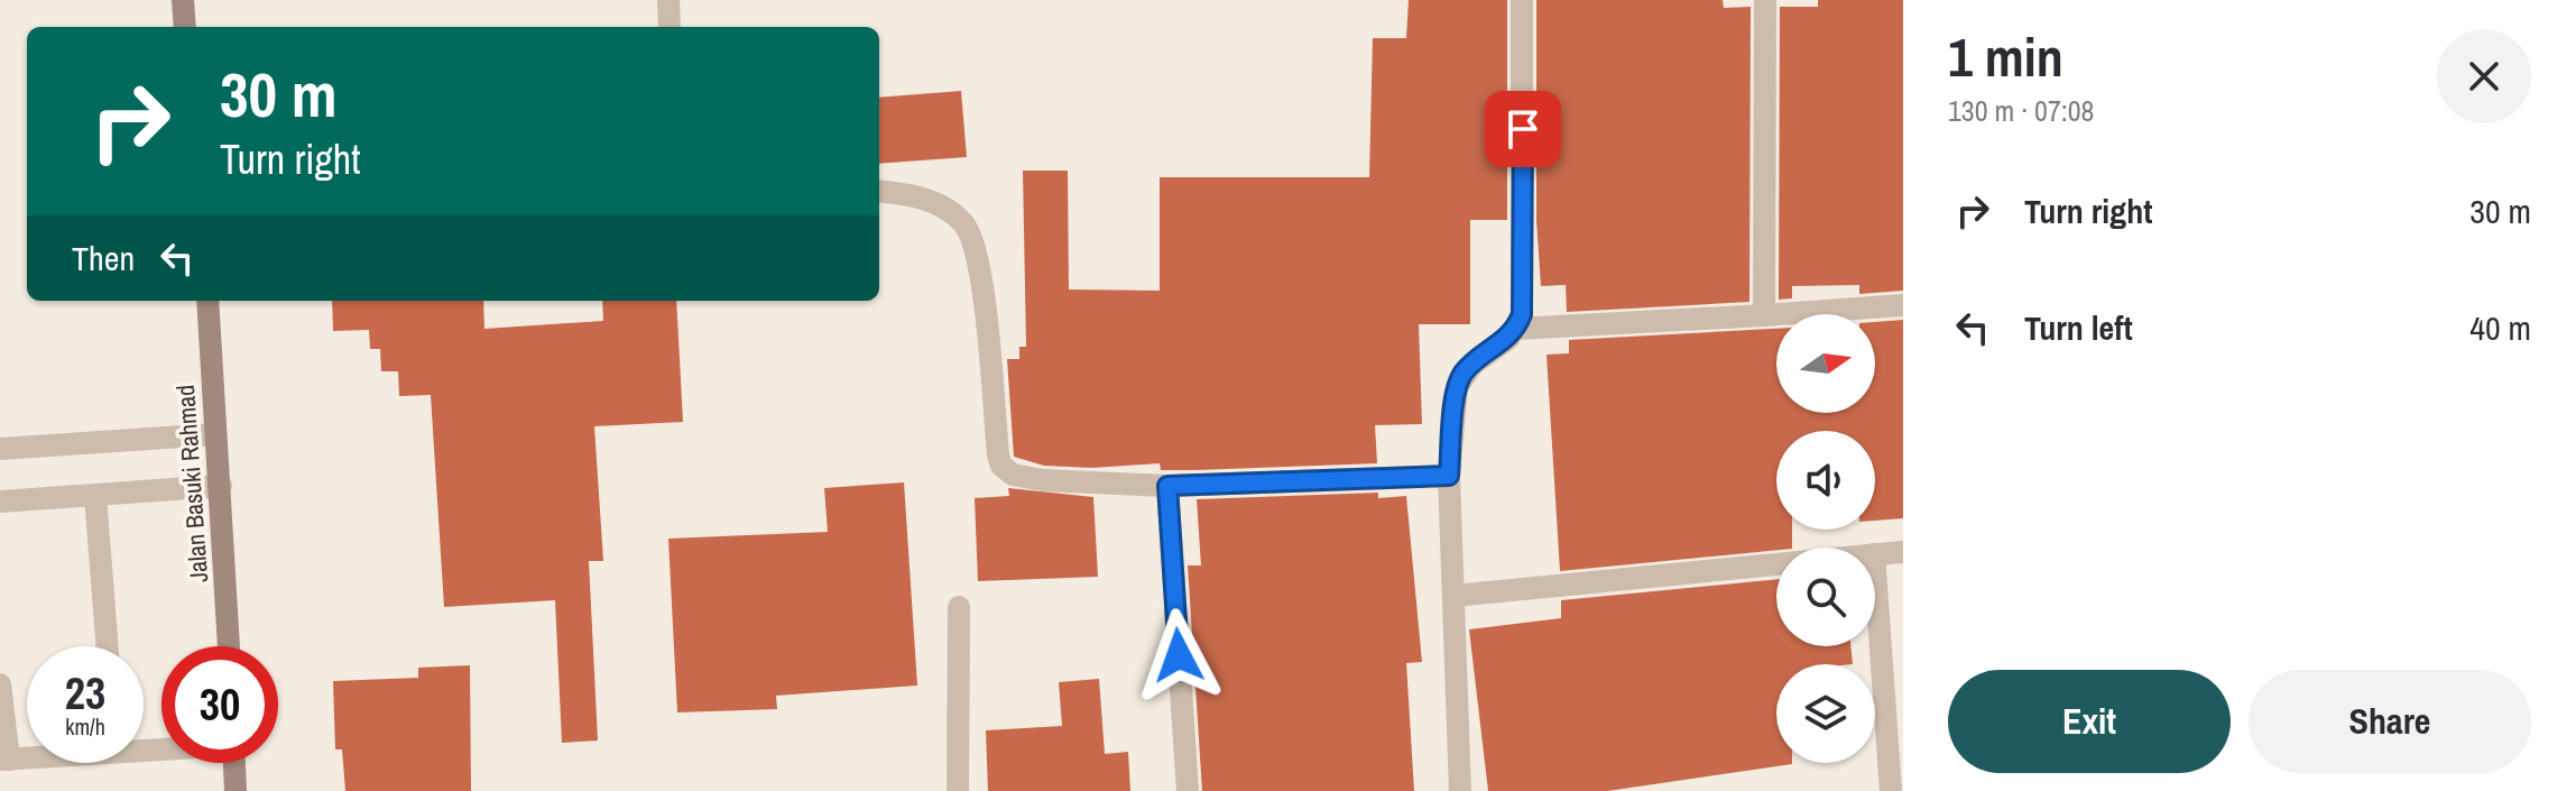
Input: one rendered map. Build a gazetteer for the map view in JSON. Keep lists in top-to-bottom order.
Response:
{
  "streets": {
    "main road": ["Jalan Basuki Rahmad"]
  },
  "north": "right",
  "page": {
    "heading": ["1 min", "130 m · 07:08"],
    "turn": ["30 m", "Turn right"],
    "list": [
      {
        "name": "Turn right",
        "value": "30 m"
      },
      {
        "name": "Turn left",
        "value": "40 m"
      }
    ],
    "then": "Then",
    "speed": "23 km/h",
    "limit": "30",
    "buttons": ["Exit", "Share"]
  }
}
